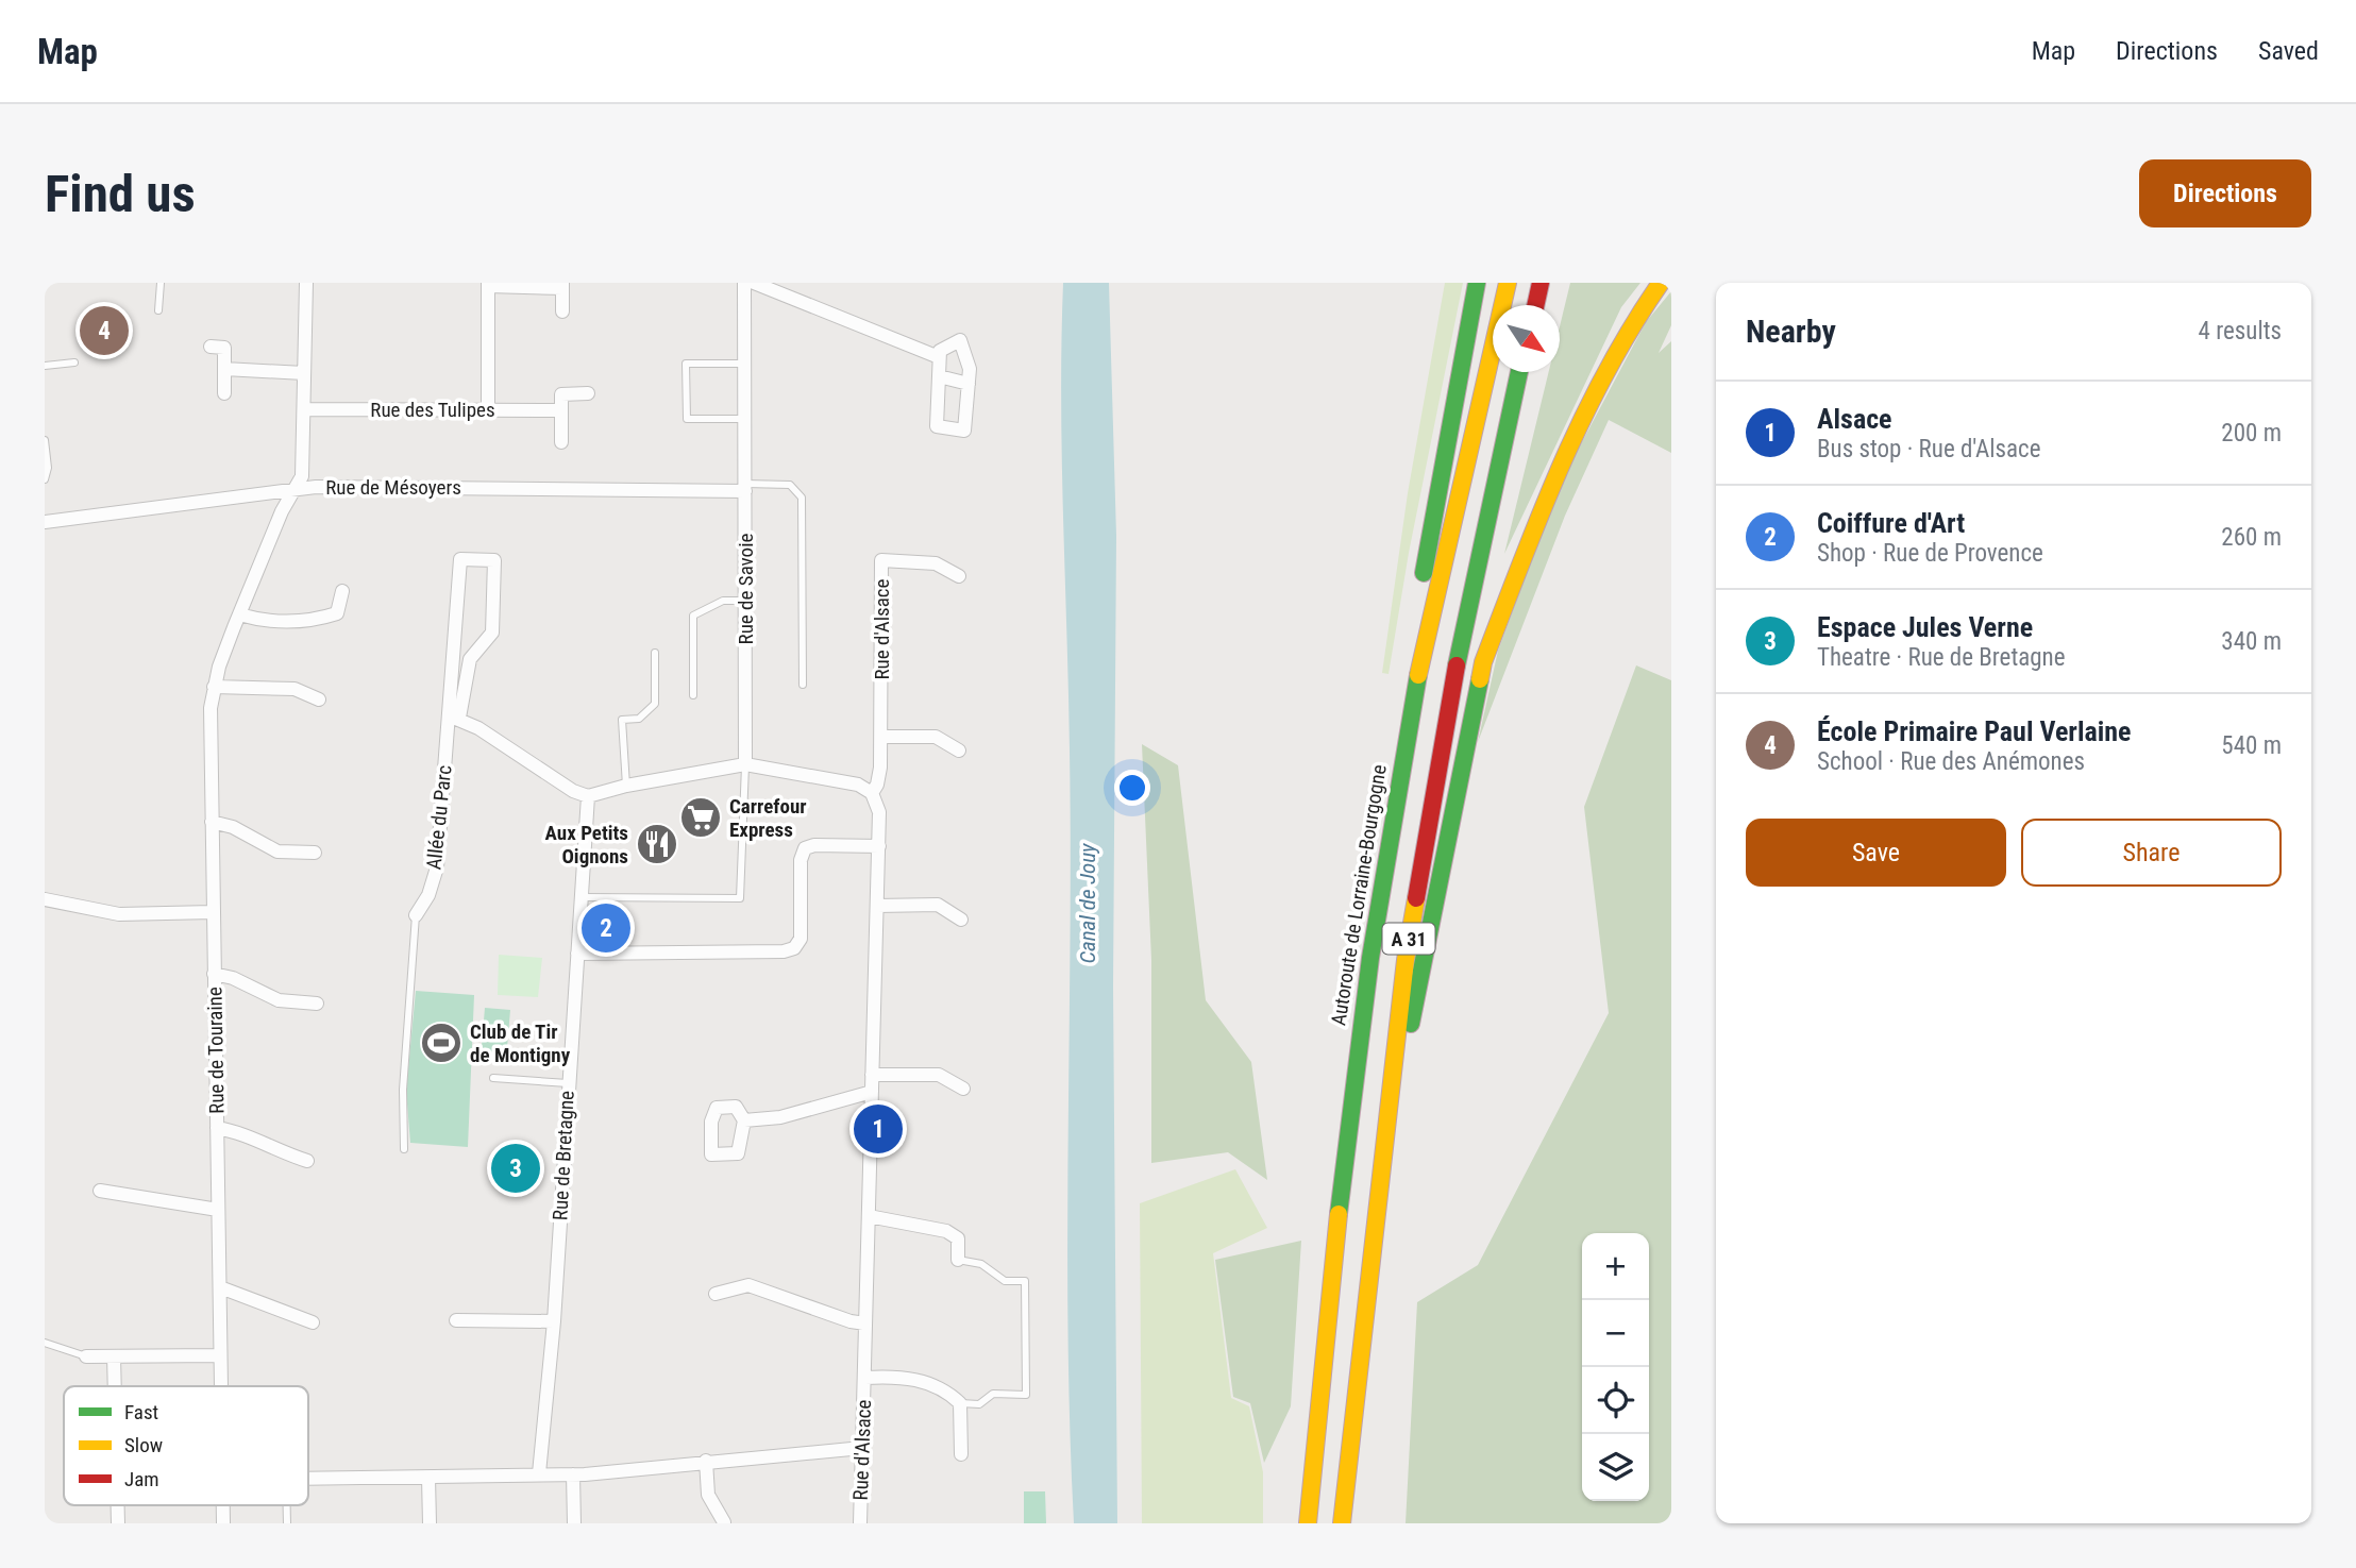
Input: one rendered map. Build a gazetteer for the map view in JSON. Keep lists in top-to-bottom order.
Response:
{
  "streets": {
    "highway": ["Autoroute de Lorraine-Bourgogne", "A 31"],
    "street": [
      "Rue des Tulipes",
      "Rue de Mésoyers",
      "Rue de Savoie",
      "Rue d'Alsace",
      "Allée du Parc",
      "Rue de Touraine",
      "Rue de Bretagne"
    ]
  },
  "crossings": [
    ["Rue des Tulipes", "Rue de Touraine"],
    ["Rue de Mésoyers", "Rue de Savoie"],
    ["Rue de Mésoyers", "Rue de Touraine"]
  ],
  "water": ["Canal de Jouy"],
  "places": {
    "supermarket": ["Carrefour Express"],
    "restaurant": ["Aux Petits Oignons"],
    "sports": ["Club de Tir de Montigny"]
  },
  "legend": ["Fast", "Slow", "Jam"],
  "north": "bottom right",
  "page": {
    "header": "Map",
    "nav": ["Map", "Directions", "Saved"],
    "buttons": [
      "Directions",
      ["Save", "Share"]
    ],
    "title": "Find us",
    "heading": ["Nearby", "4 results"],
    "pins": [
      "4",
      "2",
      "1",
      "3"
    ],
    "list": [
      {
        "mark": "1",
        "name": "Alsace",
        "note": "Bus stop · Rue d'Alsace",
        "value": "200 m"
      },
      {
        "mark": "2",
        "name": "Coiffure d'Art",
        "note": "Shop · Rue de Provence",
        "value": "260 m"
      },
      {
        "mark": "3",
        "name": "Espace Jules Verne",
        "note": "Theatre · Rue de Bretagne",
        "value": "340 m"
      },
      {
        "mark": "4",
        "name": "École Primaire Paul Verlaine",
        "note": "School · Rue des Anémones",
        "value": "540 m"
      }
    ],
    "map_buttons": ["+", "−"]
  }
}
